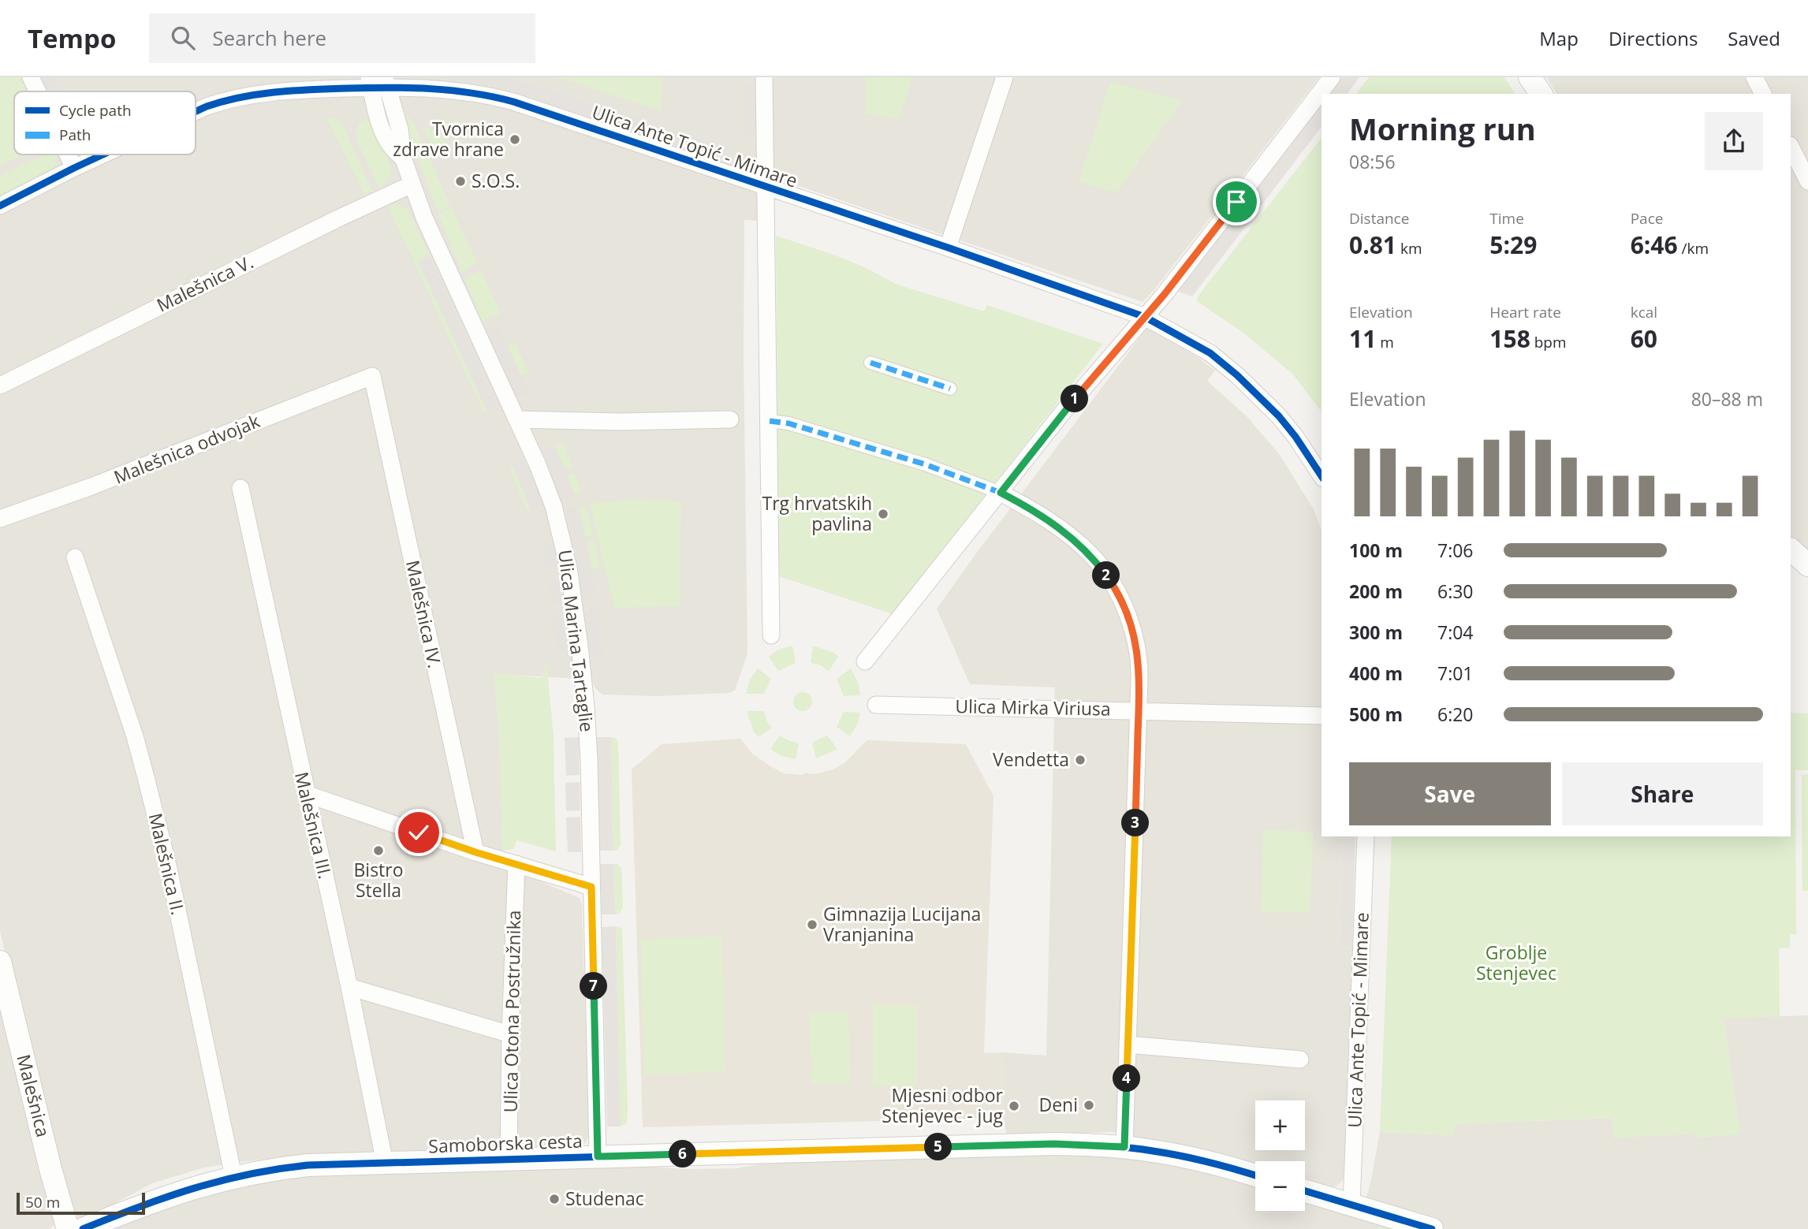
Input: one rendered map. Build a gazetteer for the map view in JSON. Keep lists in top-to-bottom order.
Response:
{
  "streets": {
    "street": [
      "Ulica Ante Topić - Mimare",
      "Malešnica V.",
      "Malešnica odvojak",
      "Malešnica IV.",
      "Ulica Marina Tartaglie",
      "Ulica Mirka Viriusa",
      "Malešnica III.",
      "Malešnica II.",
      "Ulica Otona Postružnika",
      "Malešnica",
      "Samoborska cesta"
    ]
  },
  "crossings": [
    ["Ulica Ante Topić - Mimare", "Ulica Marina Tartaglie"],
    ["Malešnica V.", "Ulica Marina Tartaglie"],
    ["Malešnica odvojak", "Malešnica IV."],
    ["Ulica Marina Tartaglie", "Samoborska cesta"],
    ["Malešnica III.", "Samoborska cesta"],
    ["Malešnica II.", "Samoborska cesta"],
    ["Ulica Otona Postružnika", "Samoborska cesta"]
  ],
  "parks": ["Groblje Stenjevec"],
  "places": [
    "Tvornica zdrave hrane",
    "S.O.S.",
    "Trg hrvatskih pavlina",
    "Vendetta",
    "Bistro Stella",
    "Gimnazija Lucijana Vranjanina",
    "Deni",
    "Mjesni odbor Stenjevec - jug",
    "Studenac"
  ],
  "legend": ["Cycle path", "Path"],
  "scale_bar": "50 m",
  "page": {
    "header": "Tempo",
    "search": "Search here",
    "nav": ["Map", "Directions", "Saved"],
    "heading": ["Morning run", "08:56"],
    "stats": [
      ["Distance", "0.81 km"],
      ["Time", "5:29"],
      ["Pace", "6:46 /km"],
      ["Elevation", "11 m"],
      ["Heart rate", "158 bpm"],
      ["kcal", "60"]
    ],
    "chart": ["Elevation", "80–88 m"],
    "pins": [
      "1",
      "2",
      "3",
      "7",
      "4",
      "5",
      "6"
    ],
    "list": [
      {
        "name": "100 m",
        "note": "7:06"
      },
      {
        "name": "200 m",
        "note": "6:30"
      },
      {
        "name": "300 m",
        "note": "7:04"
      },
      {
        "name": "400 m",
        "note": "7:01"
      },
      {
        "name": "500 m",
        "note": "6:20"
      }
    ],
    "buttons": ["Save", "Share"],
    "map_buttons": ["+", "−"],
    "scale": "50 m"
  }
}
